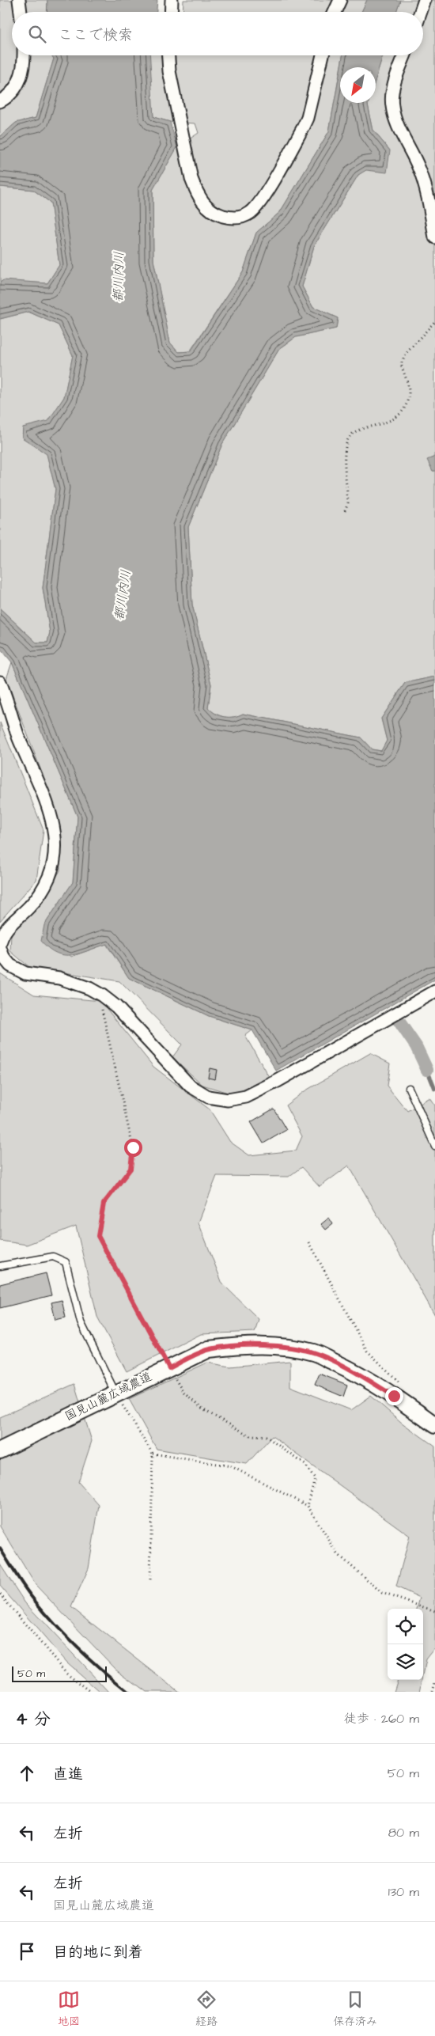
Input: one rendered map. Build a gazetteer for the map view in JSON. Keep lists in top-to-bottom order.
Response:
{
  "streets": {
    "street": ["国見山麓広域農道"]
  },
  "water": ["都川内川"],
  "scale_bar": "50 m",
  "north": "bottom left",
  "page": {
    "search": "ここで検索",
    "scale": "50 m",
    "heading": ["4 分", "徒歩 · 260 m"],
    "list": [
      ["直進", "50 m"],
      ["左折", "80 m"],
      ["左折", "国見山麓広域農道", "130 m"],
      "目的地に到着"
    ],
    "nav": ["地図", "経路", "保存済み"]
  }
}
